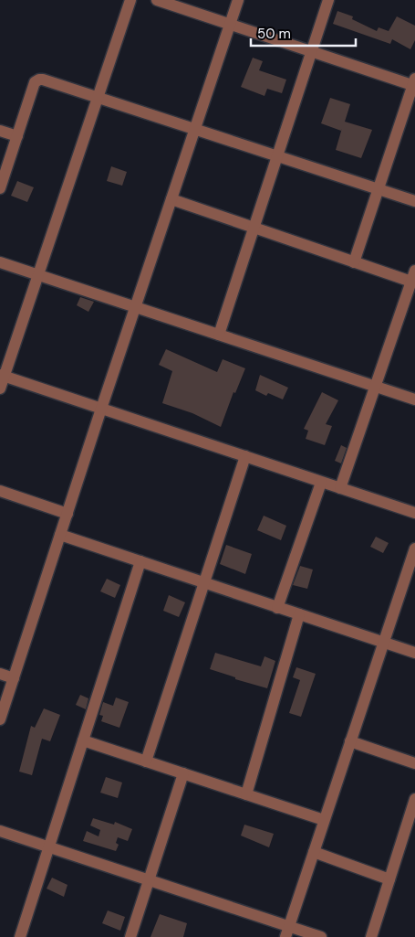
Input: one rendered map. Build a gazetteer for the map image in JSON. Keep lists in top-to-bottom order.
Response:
{
  "scale_bar": "50 m"
}
